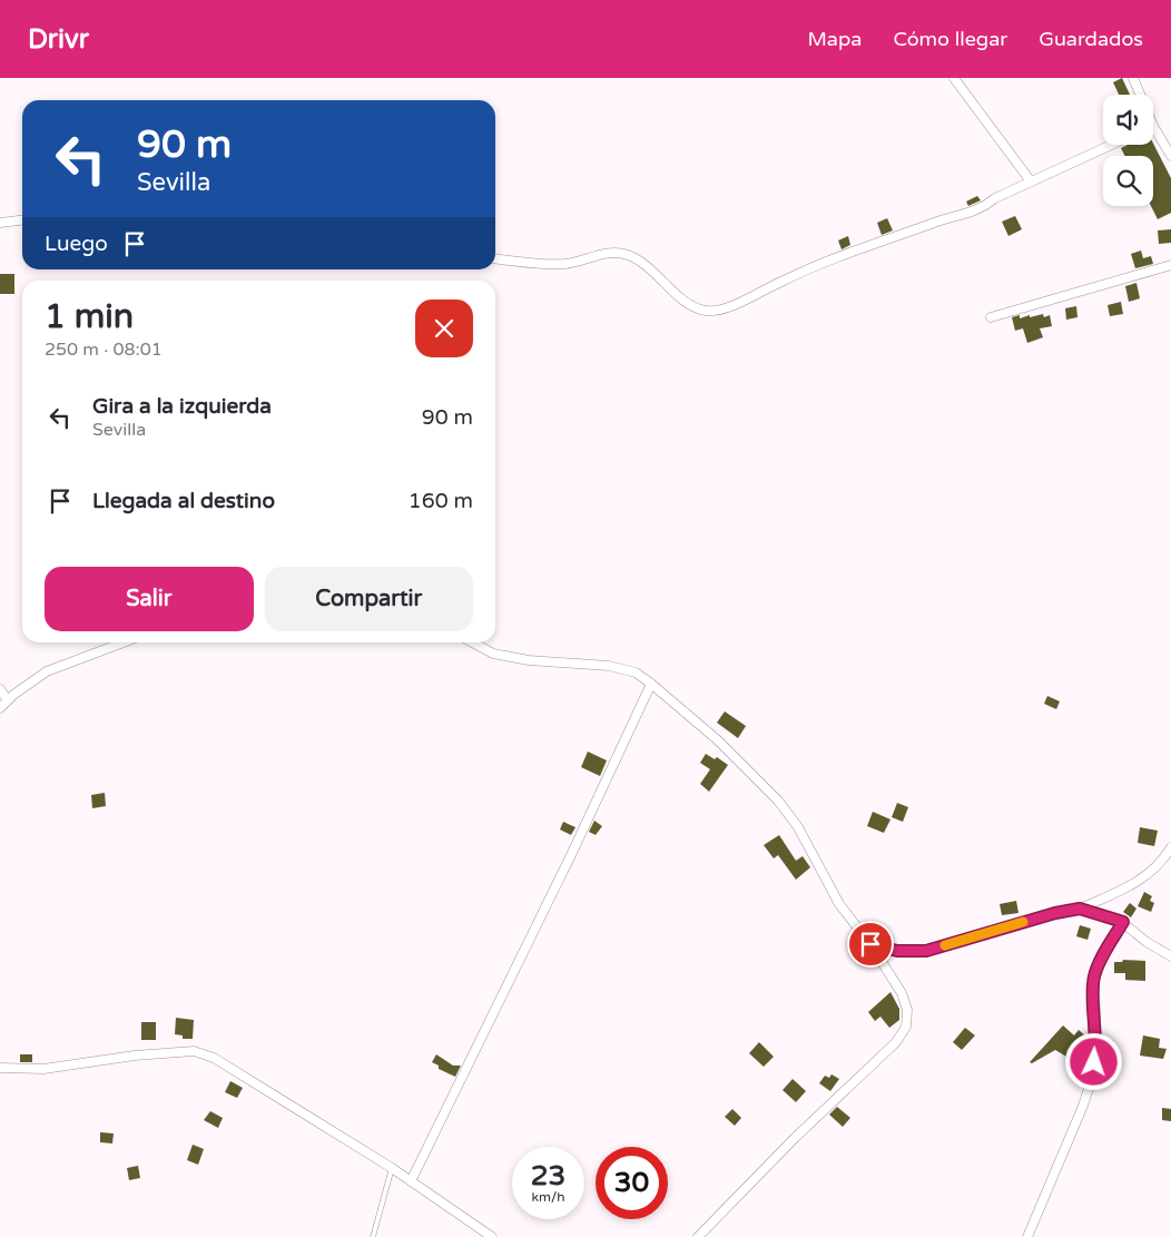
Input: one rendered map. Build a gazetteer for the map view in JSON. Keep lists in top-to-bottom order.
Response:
{
  "page": {
    "header": "Drivr",
    "nav": ["Mapa", "Cómo llegar", "Guardados"],
    "turn": ["90 m", "Sevilla"],
    "then": "Luego",
    "heading": ["1 min", "250 m · 08:01"],
    "list": [
      {
        "name": "Gira a la izquierda",
        "note": "Sevilla",
        "value": "90 m"
      },
      {
        "name": "Llegada al destino",
        "value": "160 m"
      }
    ],
    "buttons": ["Salir", "Compartir"],
    "speed": "23 km/h",
    "limit": "30"
  }
}
